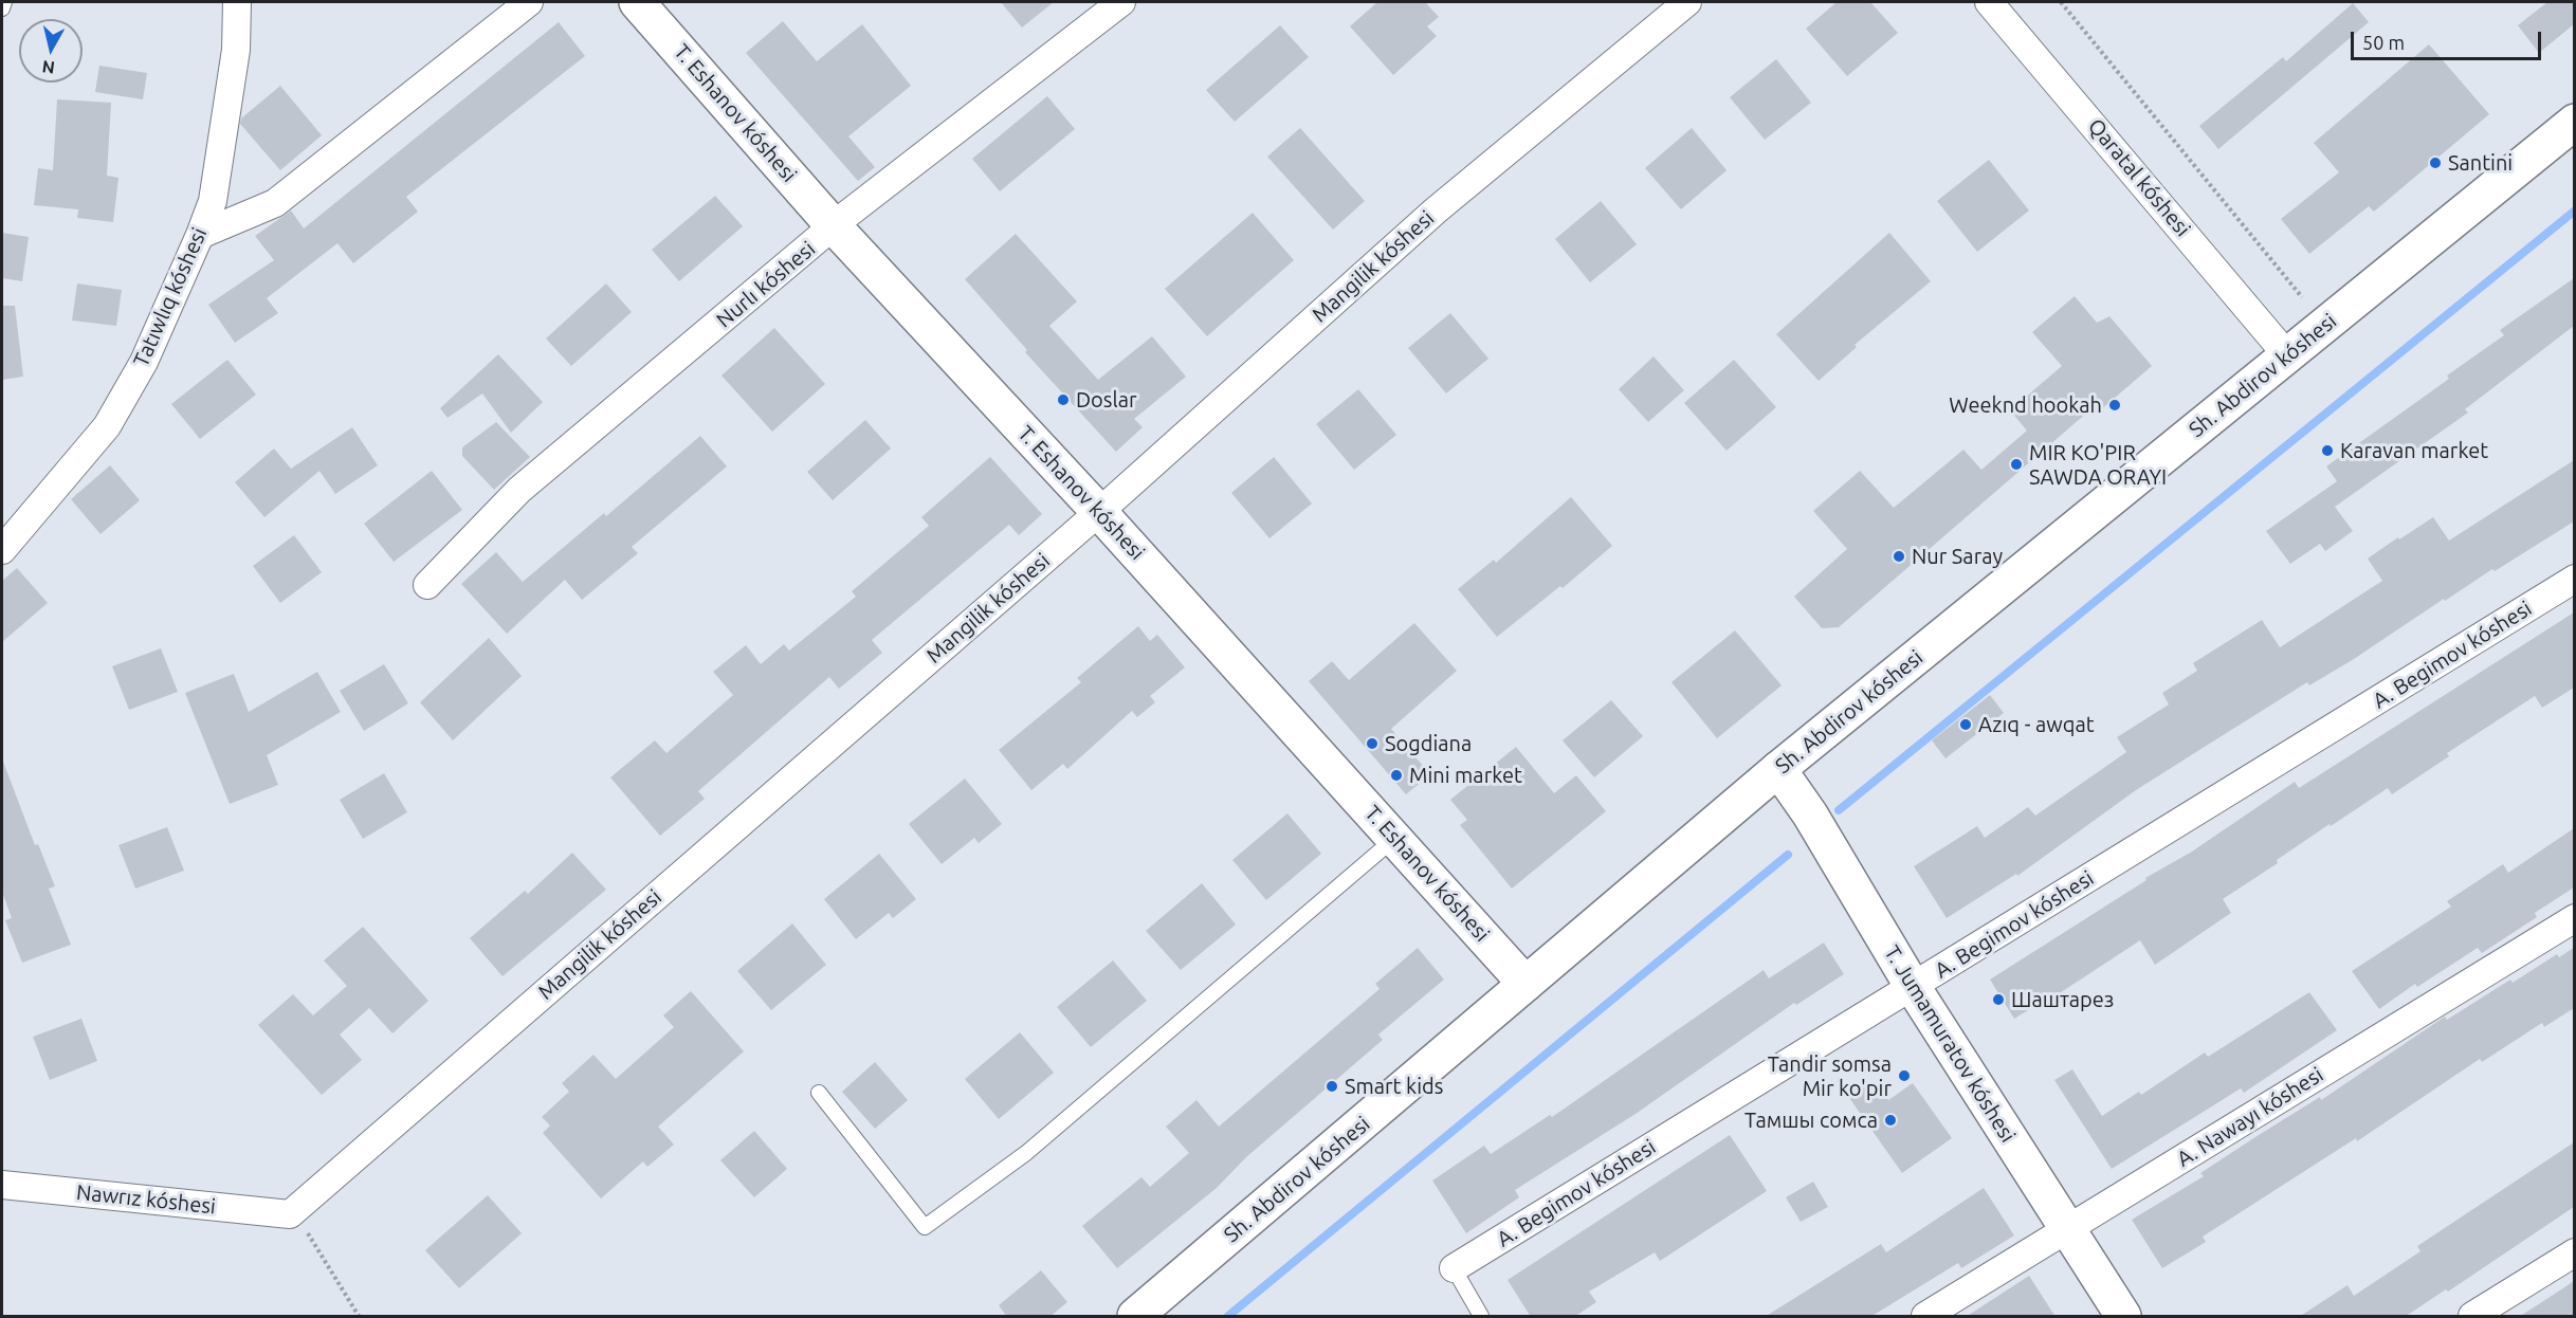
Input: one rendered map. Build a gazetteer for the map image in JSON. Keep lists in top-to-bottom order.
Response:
{
  "streets": {
    "main road": ["T. Eshanov kóshesi", "Sh. Abdirov kóshesi", "T. Jumamuratov kóshesi"],
    "street": [
      "Qaratal kóshesi",
      "Mangilik kóshesi",
      "Nurlı kóshesi",
      "Tatıwlıq kóshesi",
      "A. Begimov kóshesi",
      "A. Nawayı kóshesi",
      "Nawrız kóshesi"
    ]
  },
  "crossings": [
    ["T. Eshanov kóshesi", "Mangilik kóshesi"],
    ["T. Eshanov kóshesi", "Nurlı kóshesi"],
    ["T. Eshanov kóshesi", "Sh. Abdirov kóshesi"],
    ["Qaratal kóshesi", "Sh. Abdirov kóshesi"],
    ["Mangilik kóshesi", "Nawrız kóshesi"],
    ["Sh. Abdirov kóshesi", "T. Jumamuratov kóshesi"],
    ["A. Begimov kóshesi", "T. Jumamuratov kóshesi"],
    ["T. Jumamuratov kóshesi", "A. Nawayı kóshesi"]
  ],
  "places": [
    "Santini",
    "Doslar",
    "Weeknd hookah",
    "Karavan market",
    "MIR KO'PIR SAWDA ORAYI",
    "Nur Saray",
    "Azıq - awqat",
    "Sogdiana",
    "Mini market",
    "Шаштарез",
    "Tandir somsa Mir ko'pir",
    "Smart kids",
    "Тамшы сомса"
  ],
  "scale_bar": "50 m",
  "north": "bottom"
}
